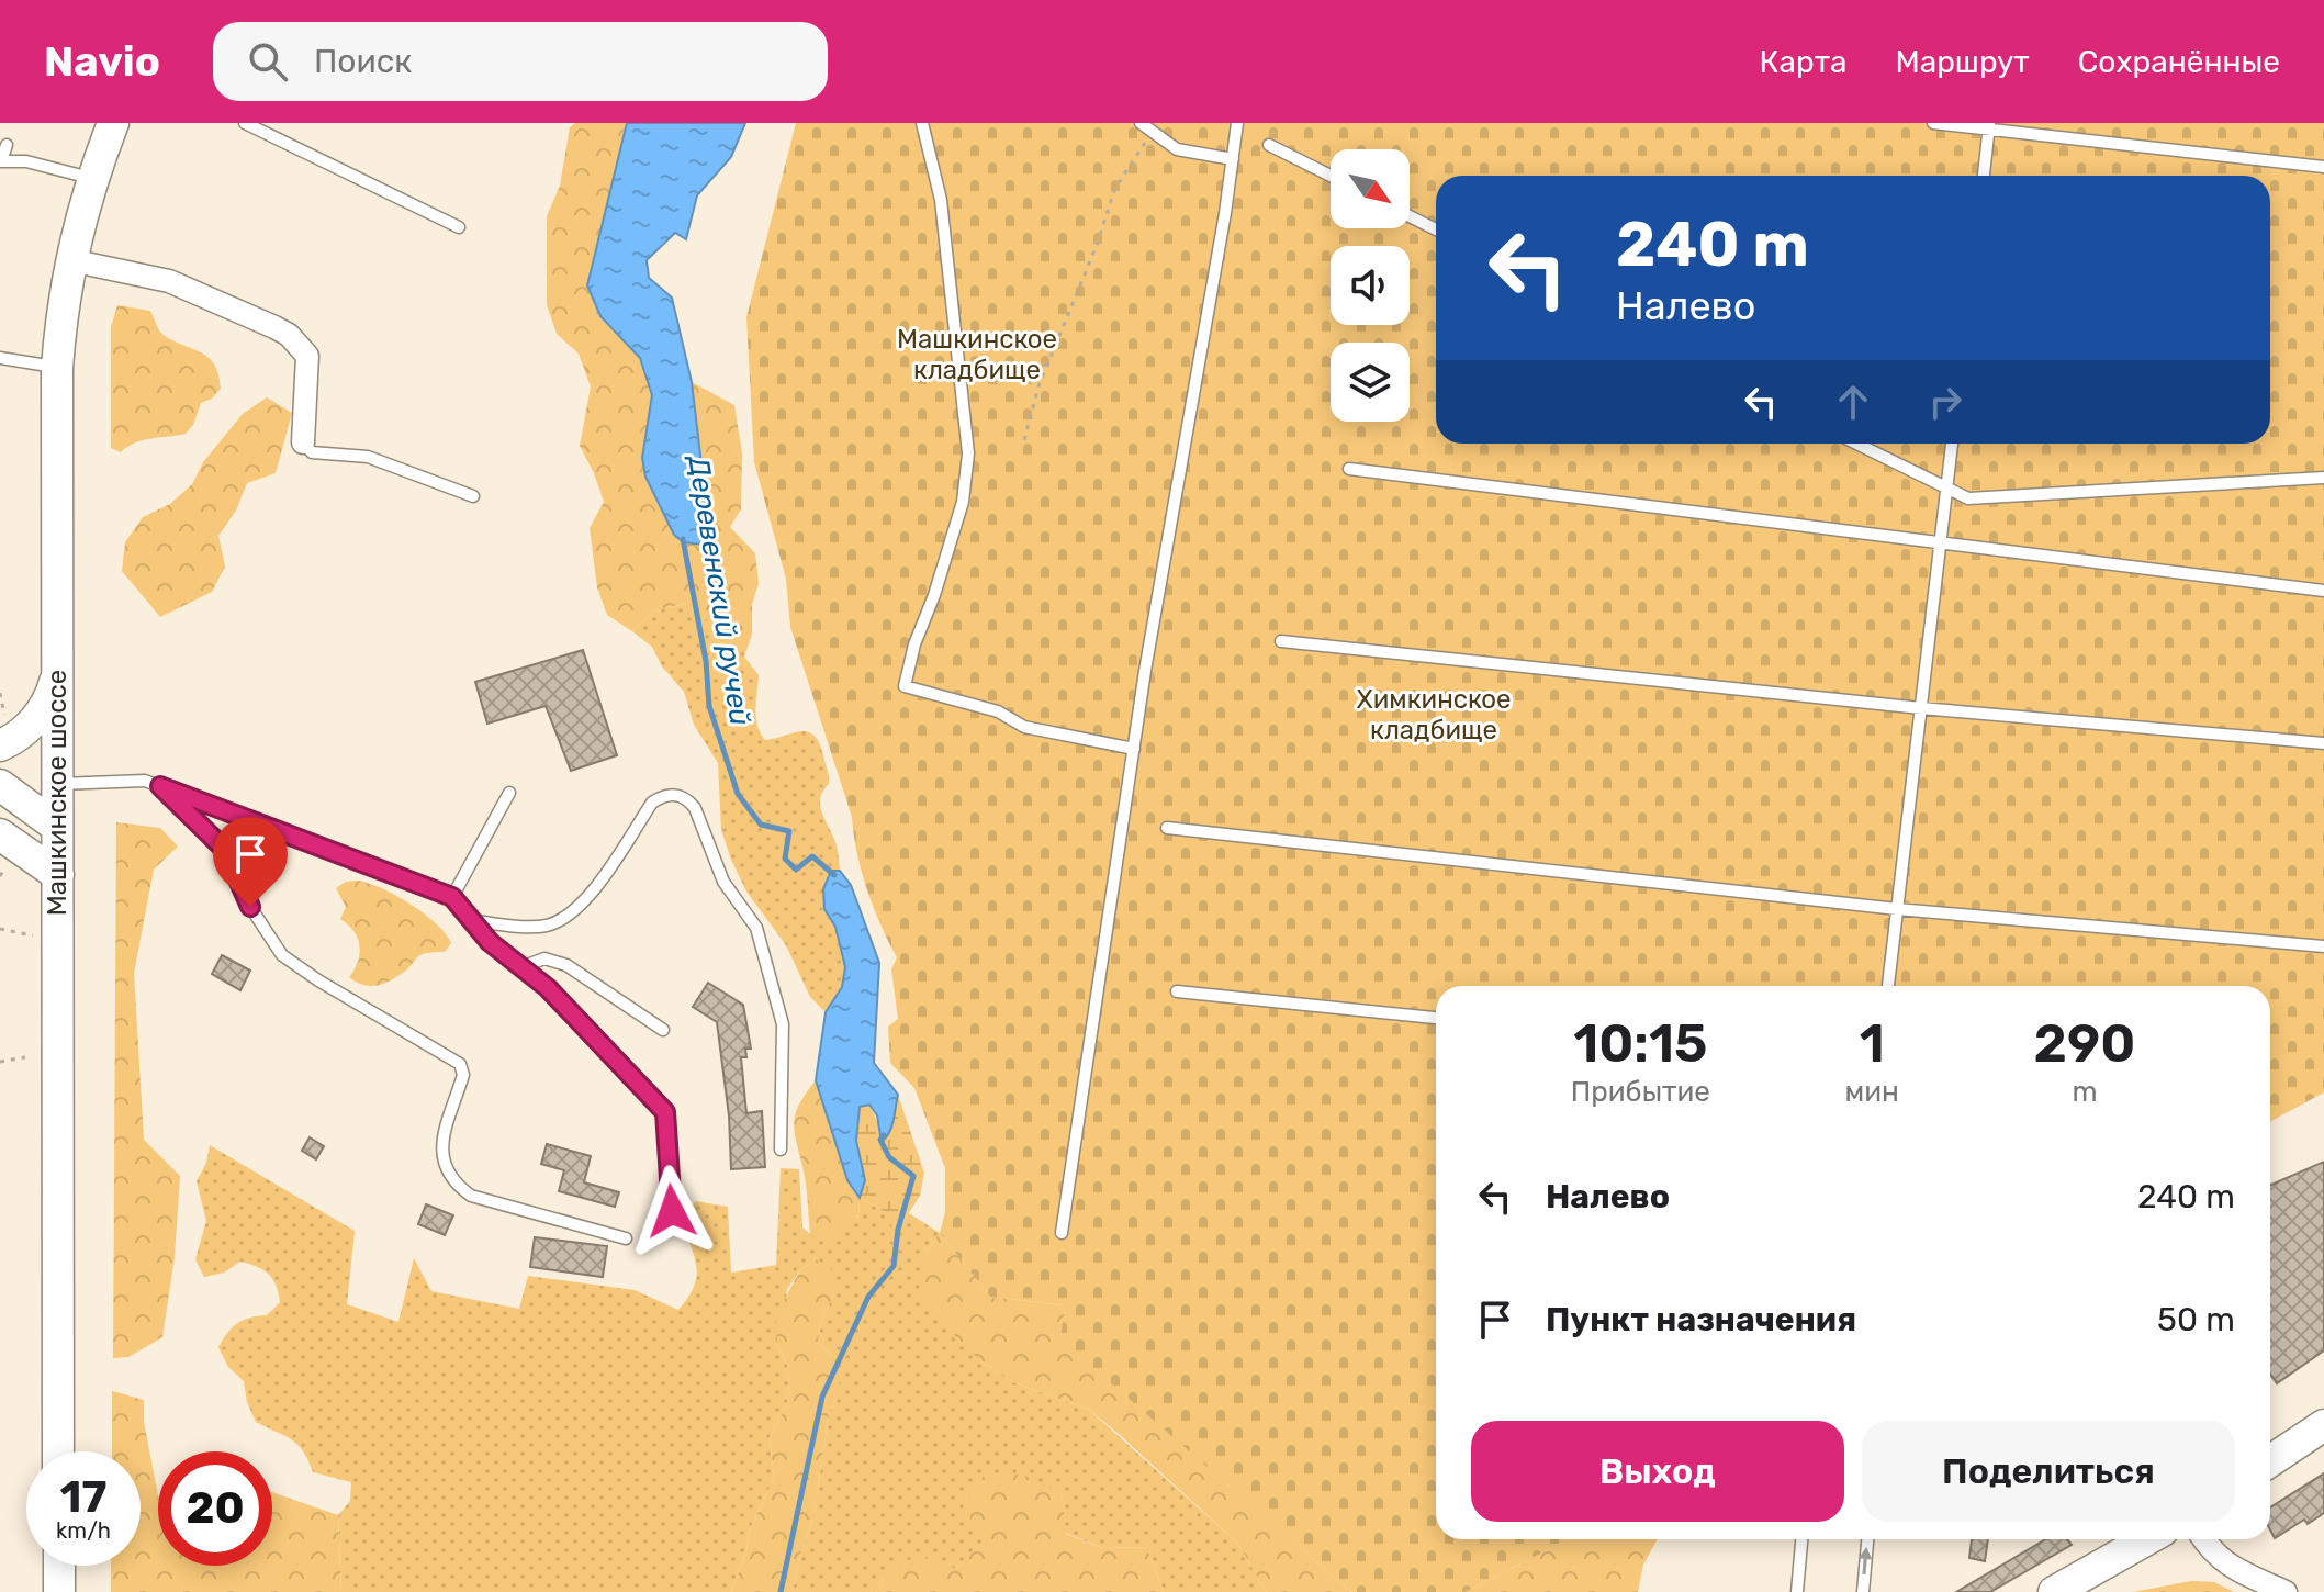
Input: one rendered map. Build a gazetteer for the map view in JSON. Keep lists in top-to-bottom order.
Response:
{
  "streets": {
    "main road": ["Машкинское шоссе"]
  },
  "water": ["Деревенский ручей"],
  "parks": ["Машкинское кладбище", "Химкинское кладбище"],
  "north": "bottom right",
  "page": {
    "header": "Navio",
    "search": "Поиск",
    "nav": ["Карта", "Маршрут", "Сохранённые"],
    "turn": ["240 m", "Налево"],
    "eta": [
      "10:15",
      "Прибытие",
      "1",
      "мин",
      "290",
      "m"
    ],
    "list": [
      {
        "name": "Налево",
        "value": "240 m"
      },
      {
        "name": "Пункт назначения",
        "value": "50 m"
      }
    ],
    "buttons": ["Выход", "Поделиться"],
    "speed": "17 km/h",
    "limit": "20"
  }
}
